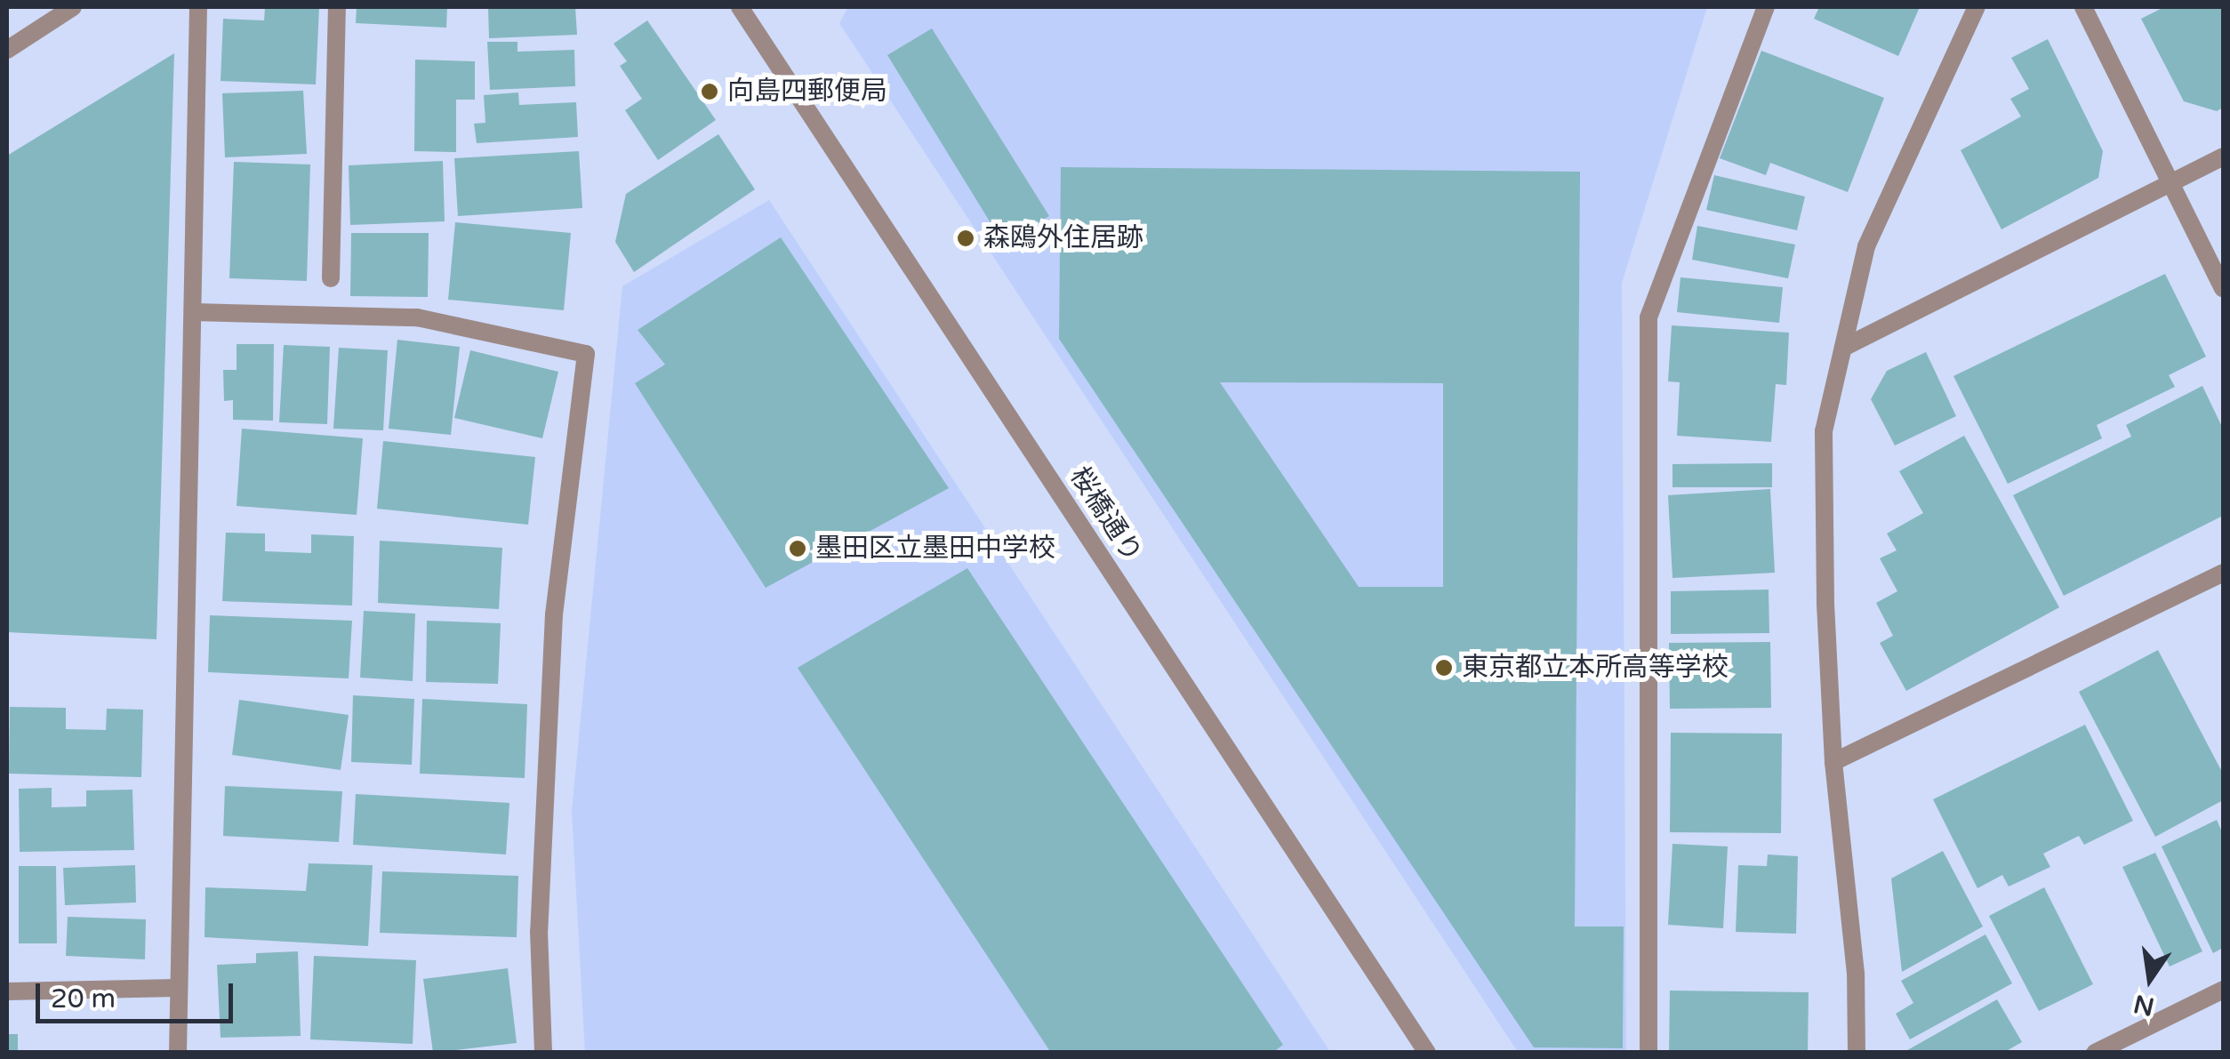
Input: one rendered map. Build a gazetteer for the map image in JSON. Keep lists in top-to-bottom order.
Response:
{
  "streets": {
    "street": ["桜橋通り"]
  },
  "places": [
    "向島四郵便局",
    "森鴎外住居跡",
    "墨田区立墨田中学校",
    "東京都立本所高等学校"
  ],
  "scale_bar": "20 m",
  "north": "bottom"
}
